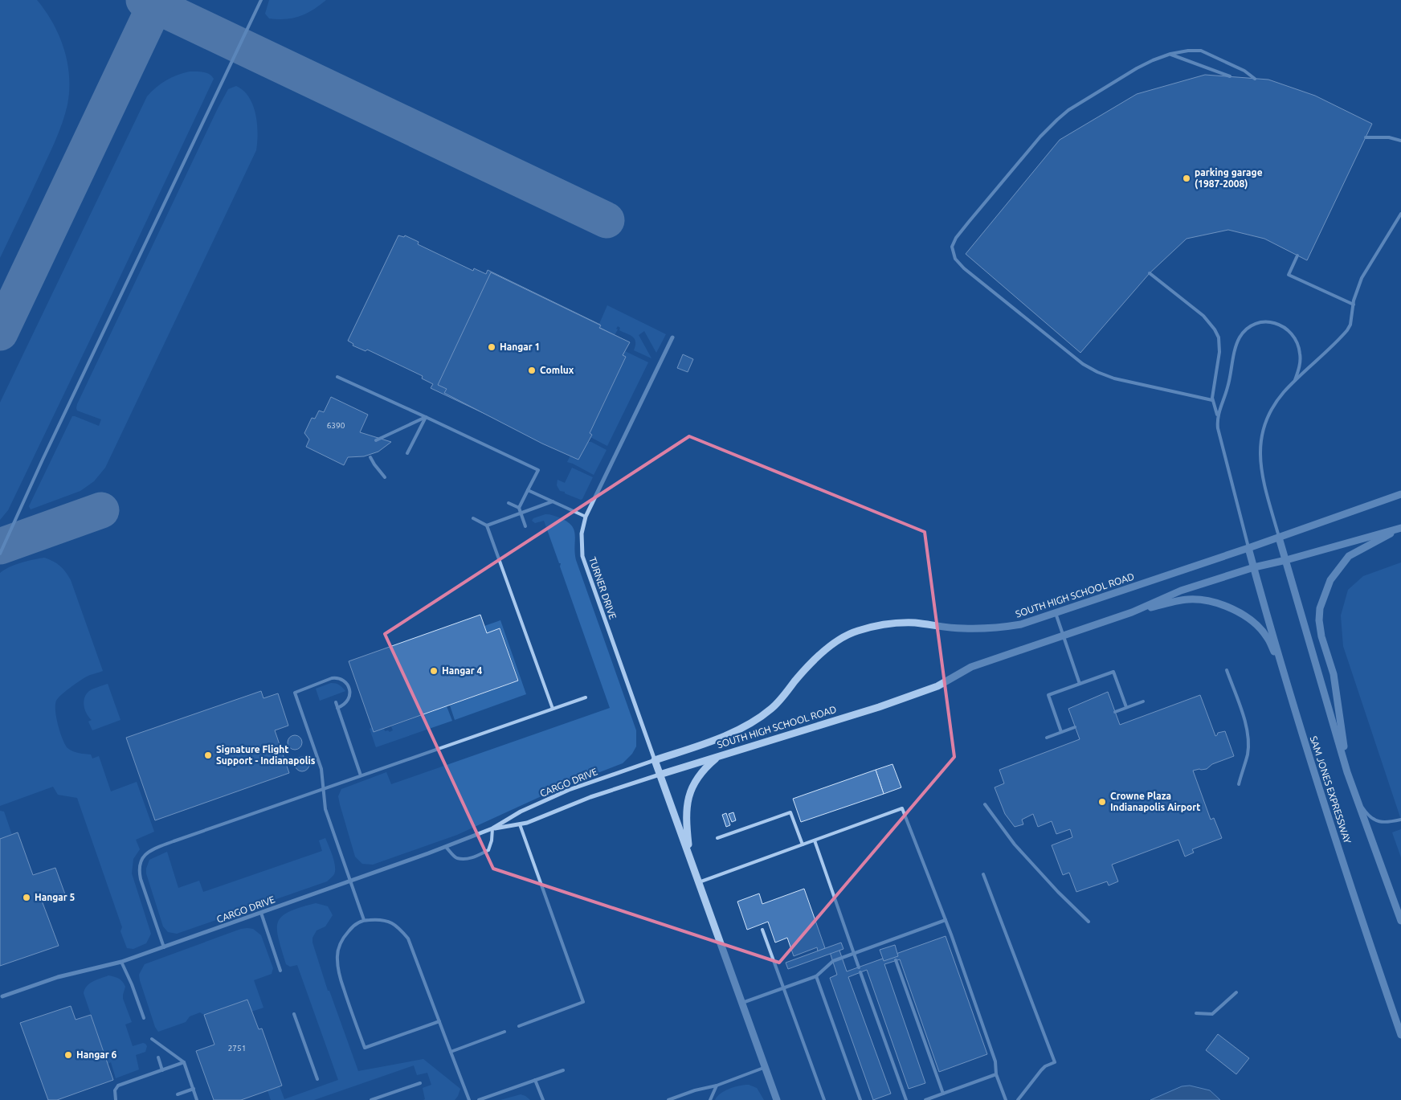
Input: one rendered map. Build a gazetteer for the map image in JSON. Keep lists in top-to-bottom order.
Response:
{
  "streets": {
    "street": [
      "TURNER DRIVE",
      "SOUTH HIGH SCHOOL ROAD",
      "CARGO DRIVE",
      "SAM JONES EXPRESSWAY"
    ]
  },
  "crossings": [
    ["TURNER DRIVE", "SOUTH HIGH SCHOOL ROAD"],
    ["TURNER DRIVE", "CARGO DRIVE"],
    ["SOUTH HIGH SCHOOL ROAD", "CARGO DRIVE"],
    ["SOUTH HIGH SCHOOL ROAD", "SAM JONES EXPRESSWAY"]
  ],
  "places": [
    "parking garage (1987-2008)",
    "Hangar 1",
    "Comlux",
    "Hangar 4",
    "Signature Flight Support - Indianapolis",
    "Crowne Plaza Indianapolis Airport",
    "Hangar 5",
    "Hangar 6"
  ],
  "house_numbers": ["6390", "2751"]
}
